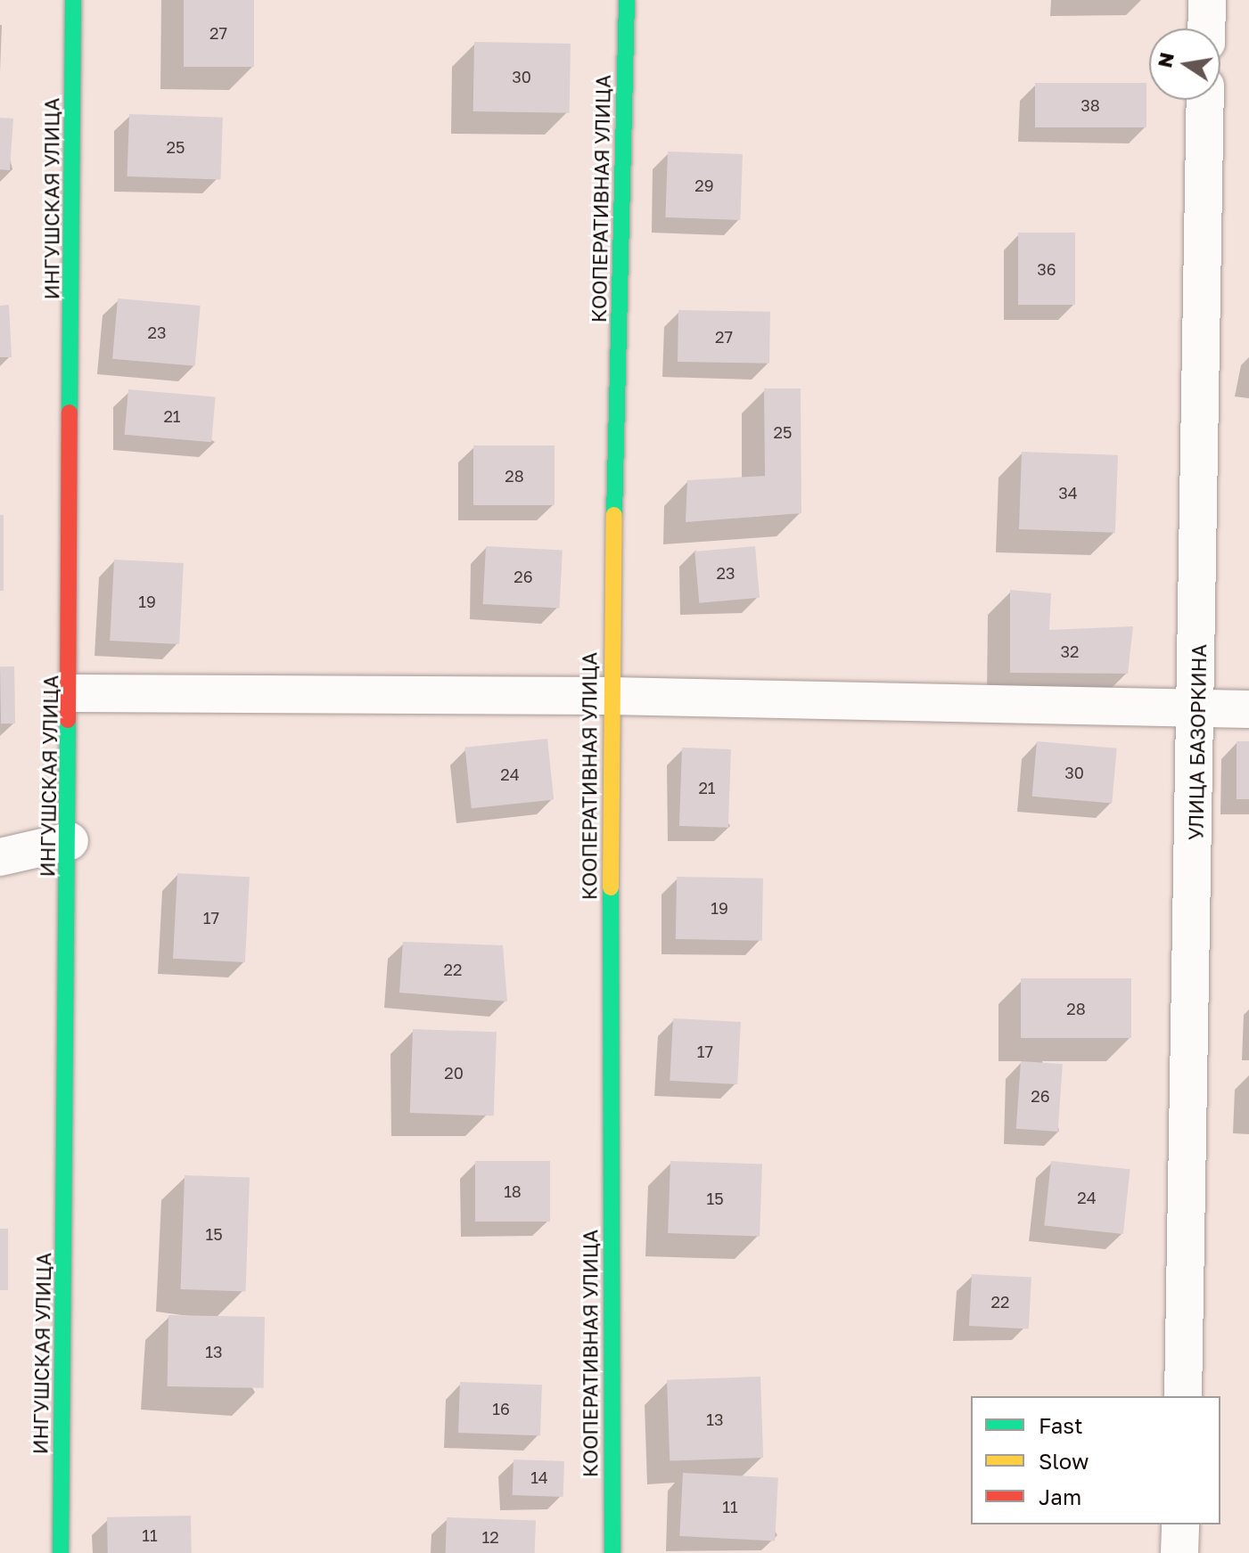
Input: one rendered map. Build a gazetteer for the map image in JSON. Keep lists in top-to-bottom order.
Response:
{
  "streets": {
    "street": ["ИНГУШСКАЯ УЛИЦА", "КООПЕРАТИВНАЯ УЛИЦА", "УЛИЦА БАЗОРКИНА"]
  },
  "house_numbers": [
    "27",
    "30",
    "38",
    "25",
    "29",
    "36",
    "23",
    "27",
    "21",
    "25",
    "28",
    "34",
    "23",
    "26",
    "19",
    "32",
    "30",
    "24",
    "21",
    "19",
    "17",
    "22",
    "28",
    "17",
    "20",
    "26",
    "18",
    "24",
    "15",
    "15",
    "22",
    "13",
    "16",
    "13",
    "14",
    "11",
    "11",
    "12"
  ],
  "legend": ["Fast", "Slow", "Jam"],
  "north": "left"
}
